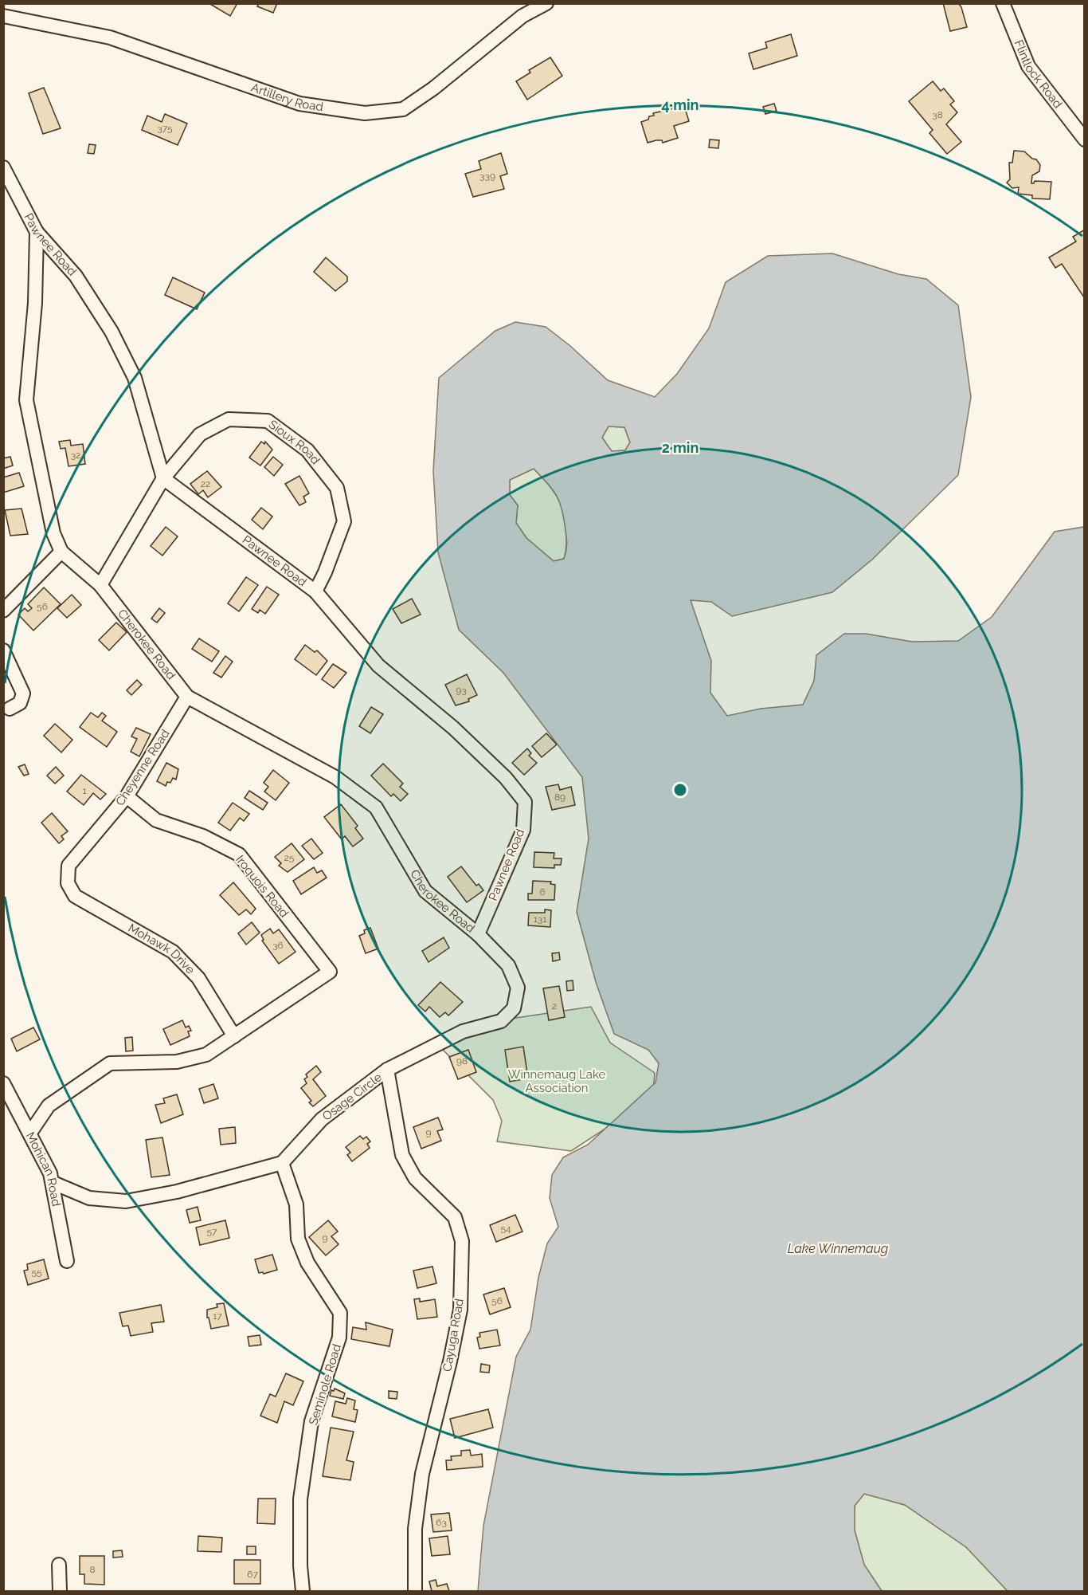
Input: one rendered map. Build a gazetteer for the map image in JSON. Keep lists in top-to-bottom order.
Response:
{
  "streets": {
    "street": [
      "Flintlock Road",
      "Artillery Road",
      "Pawnee Road",
      "Sioux Road",
      "Cherokee Road",
      "Cheyenne Road",
      "Iroquois Road",
      "Mohawk Drive",
      "Osage Circle",
      "Mohican Road",
      "Cayuga Road",
      "Seminole Road"
    ]
  },
  "crossings": [
    ["Pawnee Road", "Sioux Road"],
    ["Pawnee Road", "Cherokee Road"],
    ["Pawnee Road", "Osage Circle"],
    ["Sioux Road", "Cherokee Road"],
    ["Cherokee Road", "Cheyenne Road"],
    ["Cherokee Road", "Osage Circle"],
    ["Cheyenne Road", "Iroquois Road"],
    ["Cheyenne Road", "Mohawk Drive"],
    ["Iroquois Road", "Mohawk Drive"],
    ["Osage Circle", "Cayuga Road"],
    ["Osage Circle", "Seminole Road"]
  ],
  "water": ["Lake Winnemaug"],
  "parks": ["Winnemaug Lake Association"],
  "house_numbers": [
    "38",
    "375",
    "339",
    "32",
    "22",
    "56",
    "93",
    "1",
    "89",
    "25",
    "6",
    "131",
    "36",
    "2",
    "98",
    "9",
    "54",
    "57",
    "9",
    "55",
    "56",
    "17",
    "63",
    "8",
    "67"
  ],
  "rings": ["4 min", "2 min"]
}
